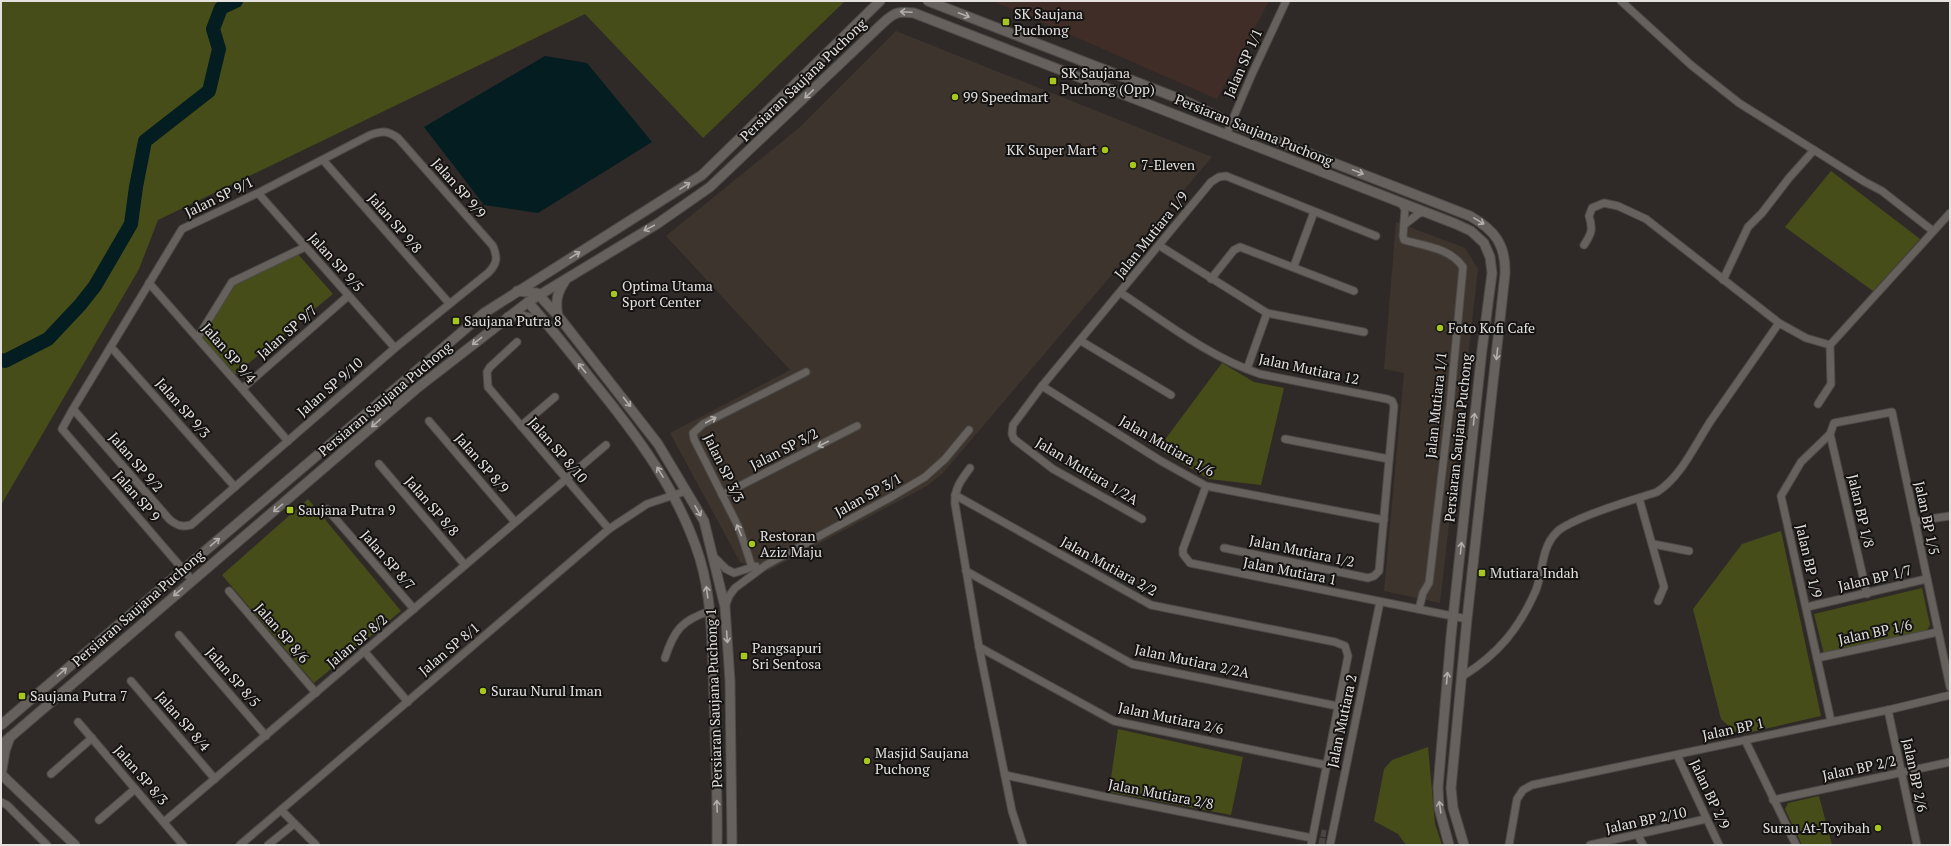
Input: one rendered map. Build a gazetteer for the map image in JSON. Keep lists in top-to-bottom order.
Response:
{
  "streets": {
    "street": [
      "Jalan SP 1/1",
      "Persiaran Saujana Puchong",
      "Jalan SP 9/9",
      "Jalan SP 9/1",
      "Jalan SP 9/8",
      "Jalan Mutiara 1/9",
      "Jalan SP 9/5",
      "Jalan SP 9/7",
      "Jalan SP 9/4",
      "Jalan Mutiara 12",
      "Jalan SP 9/10",
      "Jalan Mutiara 1/1",
      "Jalan SP 9/3",
      "Jalan Mutiara 1/6",
      "Jalan SP 3/2",
      "Jalan SP 8/10",
      "Jalan SP 9/2",
      "Jalan SP 8/9",
      "Jalan SP 3/3",
      "Jalan Mutiara 1/2A",
      "Jalan SP 3/1",
      "Jalan SP 9",
      "Jalan SP 8/8",
      "Jalan BP 1/8",
      "Jalan BP 1/5",
      "Jalan Mutiara 1/2",
      "Jalan SP 8/7",
      "Jalan BP 1/9",
      "Jalan Mutiara 2/2",
      "Jalan Mutiara 1",
      "Jalan BP 1/7",
      "Jalan BP 1/6",
      "Jalan SP 8/6",
      "Jalan SP 8/2",
      "Jalan SP 8/1",
      "Jalan Mutiara 2/2A",
      "Jalan SP 8/5",
      "Persiaran Saujana Puchong 1",
      "Jalan Mutiara 2/6",
      "Jalan SP 8/4",
      "Jalan Mutiara 2",
      "Jalan BP 1",
      "Jalan BP 2/2",
      "Jalan SP 8/3",
      "Jalan BP 2/6",
      "Jalan Mutiara 2/8",
      "Jalan BP 2/9",
      "Jalan BP 2/10"
    ]
  },
  "crossings": [
    ["Jalan SP 1/1", "Persiaran Saujana Puchong"],
    ["Persiaran Saujana Puchong", "Jalan SP 9"],
    ["Persiaran Saujana Puchong", "Jalan Mutiara 1"],
    ["Persiaran Saujana Puchong", "Persiaran Saujana Puchong 1"],
    ["Jalan SP 9/9", "Jalan SP 9/1"],
    ["Jalan SP 9/9", "Jalan SP 9/10"],
    ["Jalan SP 9/1", "Jalan SP 9/8"],
    ["Jalan SP 9/1", "Jalan SP 9/5"],
    ["Jalan SP 9/1", "Jalan SP 9/4"],
    ["Jalan SP 9/1", "Jalan SP 9/3"],
    ["Jalan SP 9/1", "Jalan SP 9/2"],
    ["Jalan SP 9/1", "Jalan SP 9"],
    ["Jalan SP 9/8", "Jalan SP 9/10"],
    ["Jalan Mutiara 1/9", "Jalan Mutiara 12"],
    ["Jalan Mutiara 1/9", "Jalan Mutiara 1/6"],
    ["Jalan Mutiara 1/9", "Jalan Mutiara 1/2A"],
    ["Jalan SP 9/5", "Jalan SP 9/7"],
    ["Jalan SP 9/5", "Jalan SP 9/10"],
    ["Jalan SP 9/7", "Jalan SP 9/4"],
    ["Jalan SP 9/4", "Jalan SP 9/10"],
    ["Jalan SP 9/10", "Jalan SP 9/3"],
    ["Jalan SP 9/10", "Jalan SP 9/2"],
    ["Jalan Mutiara 1/1", "Jalan Mutiara 1"],
    ["Jalan Mutiara 1/6", "Jalan Mutiara 1/2"],
    ["Jalan Mutiara 1/6", "Jalan Mutiara 1"],
    ["Jalan SP 3/2", "Jalan SP 3/3"],
    ["Jalan SP 8/10", "Jalan SP 8/2"],
    ["Jalan SP 8/10", "Jalan SP 8/1"],
    ["Jalan SP 8/9", "Jalan SP 8/2"],
    ["Jalan SP 3/3", "Jalan SP 3/1"],
    ["Jalan SP 3/1", "Persiaran Saujana Puchong 1"],
    ["Jalan SP 8/8", "Jalan SP 8/2"],
    ["Jalan BP 1/8", "Jalan BP 1/9"],
    ["Jalan BP 1/8", "Jalan BP 1/7"],
    ["Jalan BP 1/5", "Jalan BP 1/9"],
    ["Jalan BP 1/5", "Jalan BP 1/7"],
    ["Jalan BP 1/5", "Jalan BP 1/6"],
    ["Jalan SP 8/7", "Jalan SP 8/2"],
    ["Jalan BP 1/9", "Jalan BP 1/7"],
    ["Jalan BP 1/9", "Jalan BP 1/6"],
    ["Jalan BP 1/9", "Jalan BP 1"],
    ["Jalan Mutiara 2/2", "Jalan Mutiara 2/2A"],
    ["Jalan Mutiara 1", "Jalan Mutiara 2"],
    ["Jalan SP 8/6", "Jalan SP 8/2"],
    ["Jalan SP 8/2", "Jalan SP 8/5"],
    ["Jalan SP 8/2", "Jalan SP 8/4"],
    ["Jalan SP 8/2", "Jalan SP 8/3"],
    ["Jalan SP 8/1", "Persiaran Saujana Puchong 1"],
    ["Jalan Mutiara 2", "Jalan Mutiara 2/8"],
    ["Jalan BP 1", "Jalan BP 2/6"],
    ["Jalan BP 1", "Jalan BP 2/9"],
    ["Jalan BP 2/2", "Jalan BP 2/6"],
    ["Jalan BP 2/9", "Jalan BP 2/10"]
  ],
  "one_way": ["Jalan SP 3/2"],
  "places": {
    "transit": [
      "SK Saujana Puchong",
      "SK Saujana Puchong (Opp)",
      "Saujana Putra 8",
      "Saujana Putra 9",
      "Mutiara Indah",
      "Pangsapuri Sri Sentosa",
      "Saujana Putra 7"
    ],
    "other": [
      "99 Speedmart",
      "KK Super Mart",
      "7-Eleven",
      "Optima Utama Sport Center",
      "Foto Kofi Cafe",
      "Restoran Aziz Maju",
      "Surau Nurul Iman",
      "Masjid Saujana Puchong",
      "Surau At-Toyibah"
    ]
  }
}
